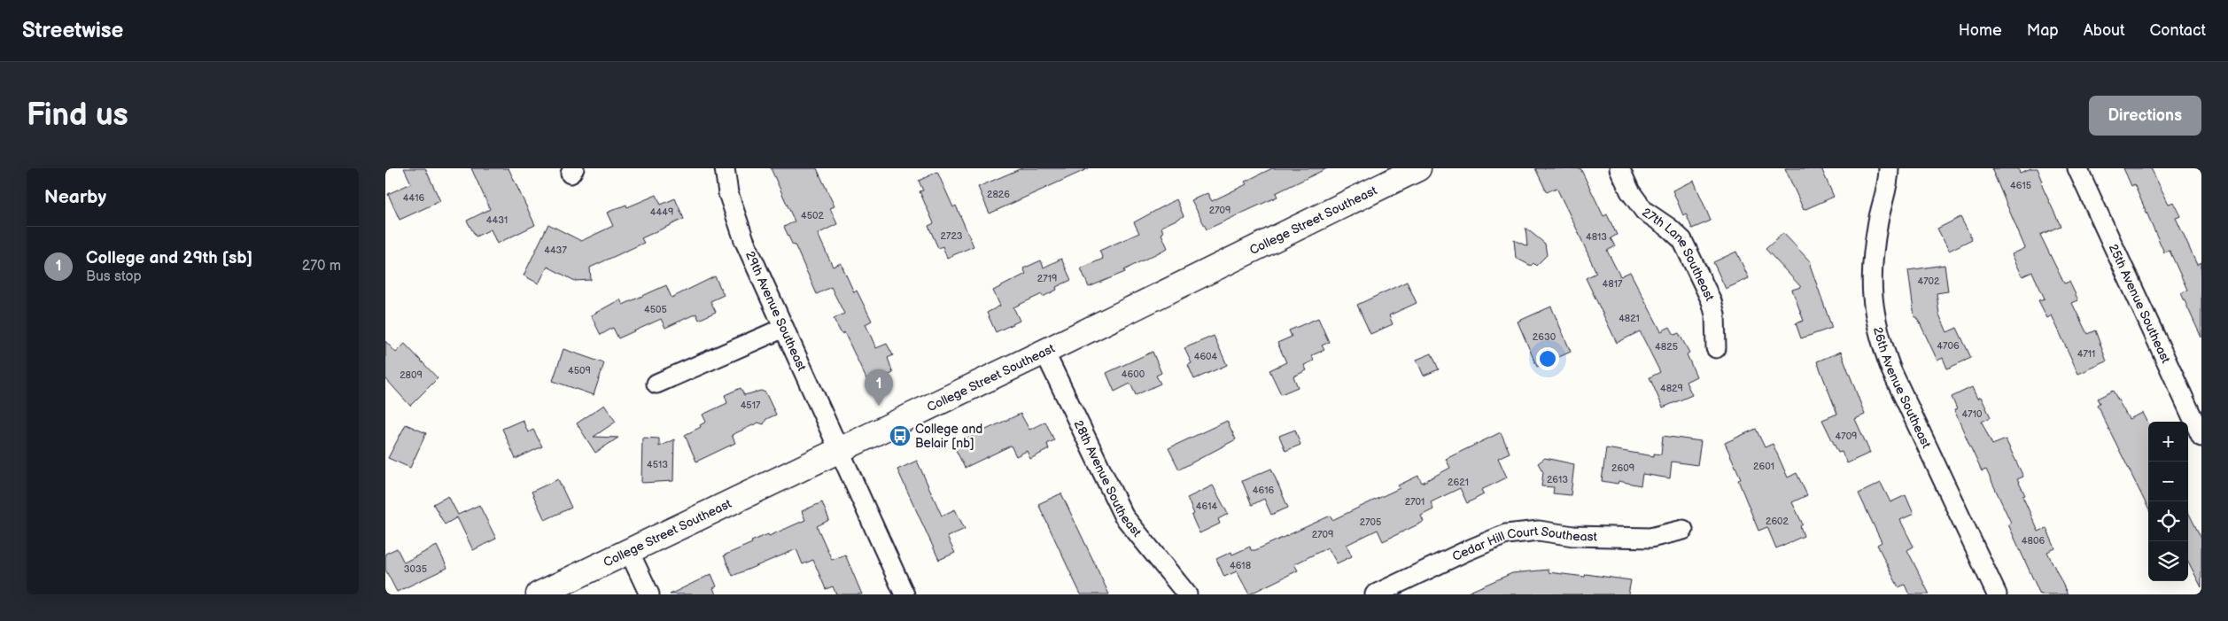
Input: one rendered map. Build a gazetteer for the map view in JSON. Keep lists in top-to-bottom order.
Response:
{
  "streets": {
    "main road": ["College Street Southeast"],
    "street": [
      "27th Lane Southeast",
      "25th Avenue Southeast",
      "29th Avenue Southeast",
      "26th Avenue Southeast",
      "28th Avenue Southeast",
      "Cedar Hill Court Southeast"
    ]
  },
  "crossings": [
    ["College Street Southeast", "29th Avenue Southeast"],
    ["College Street Southeast", "28th Avenue Southeast"]
  ],
  "places": {
    "bus stop": ["College and Belair [nb]"]
  },
  "house_numbers": [
    "4615",
    "2826",
    "4416",
    "2709",
    "4449",
    "4502",
    "4431",
    "2723",
    "4813",
    "4437",
    "2719",
    "4702",
    "4817",
    "4505",
    "4821",
    "2630",
    "4706",
    "4825",
    "4711",
    "4604",
    "4509",
    "4600",
    "2809",
    "4829",
    "4517",
    "4710",
    "4709",
    "4513",
    "2601",
    "2609",
    "2613",
    "2621",
    "4616",
    "2701",
    "4614",
    "2602",
    "2705",
    "2709",
    "4806",
    "4618",
    "3035"
  ],
  "page": {
    "header": "Streetwise",
    "nav": [
      "Home",
      "Map",
      "About",
      "Contact"
    ],
    "buttons": "Directions",
    "title": "Find us",
    "heading": "Nearby",
    "list": [
      {
        "mark": "1",
        "name": "College and 29th [sb]",
        "note": "Bus stop",
        "value": "270 m"
      }
    ],
    "pins": "1",
    "map_buttons": ["+", "−"]
  }
}
